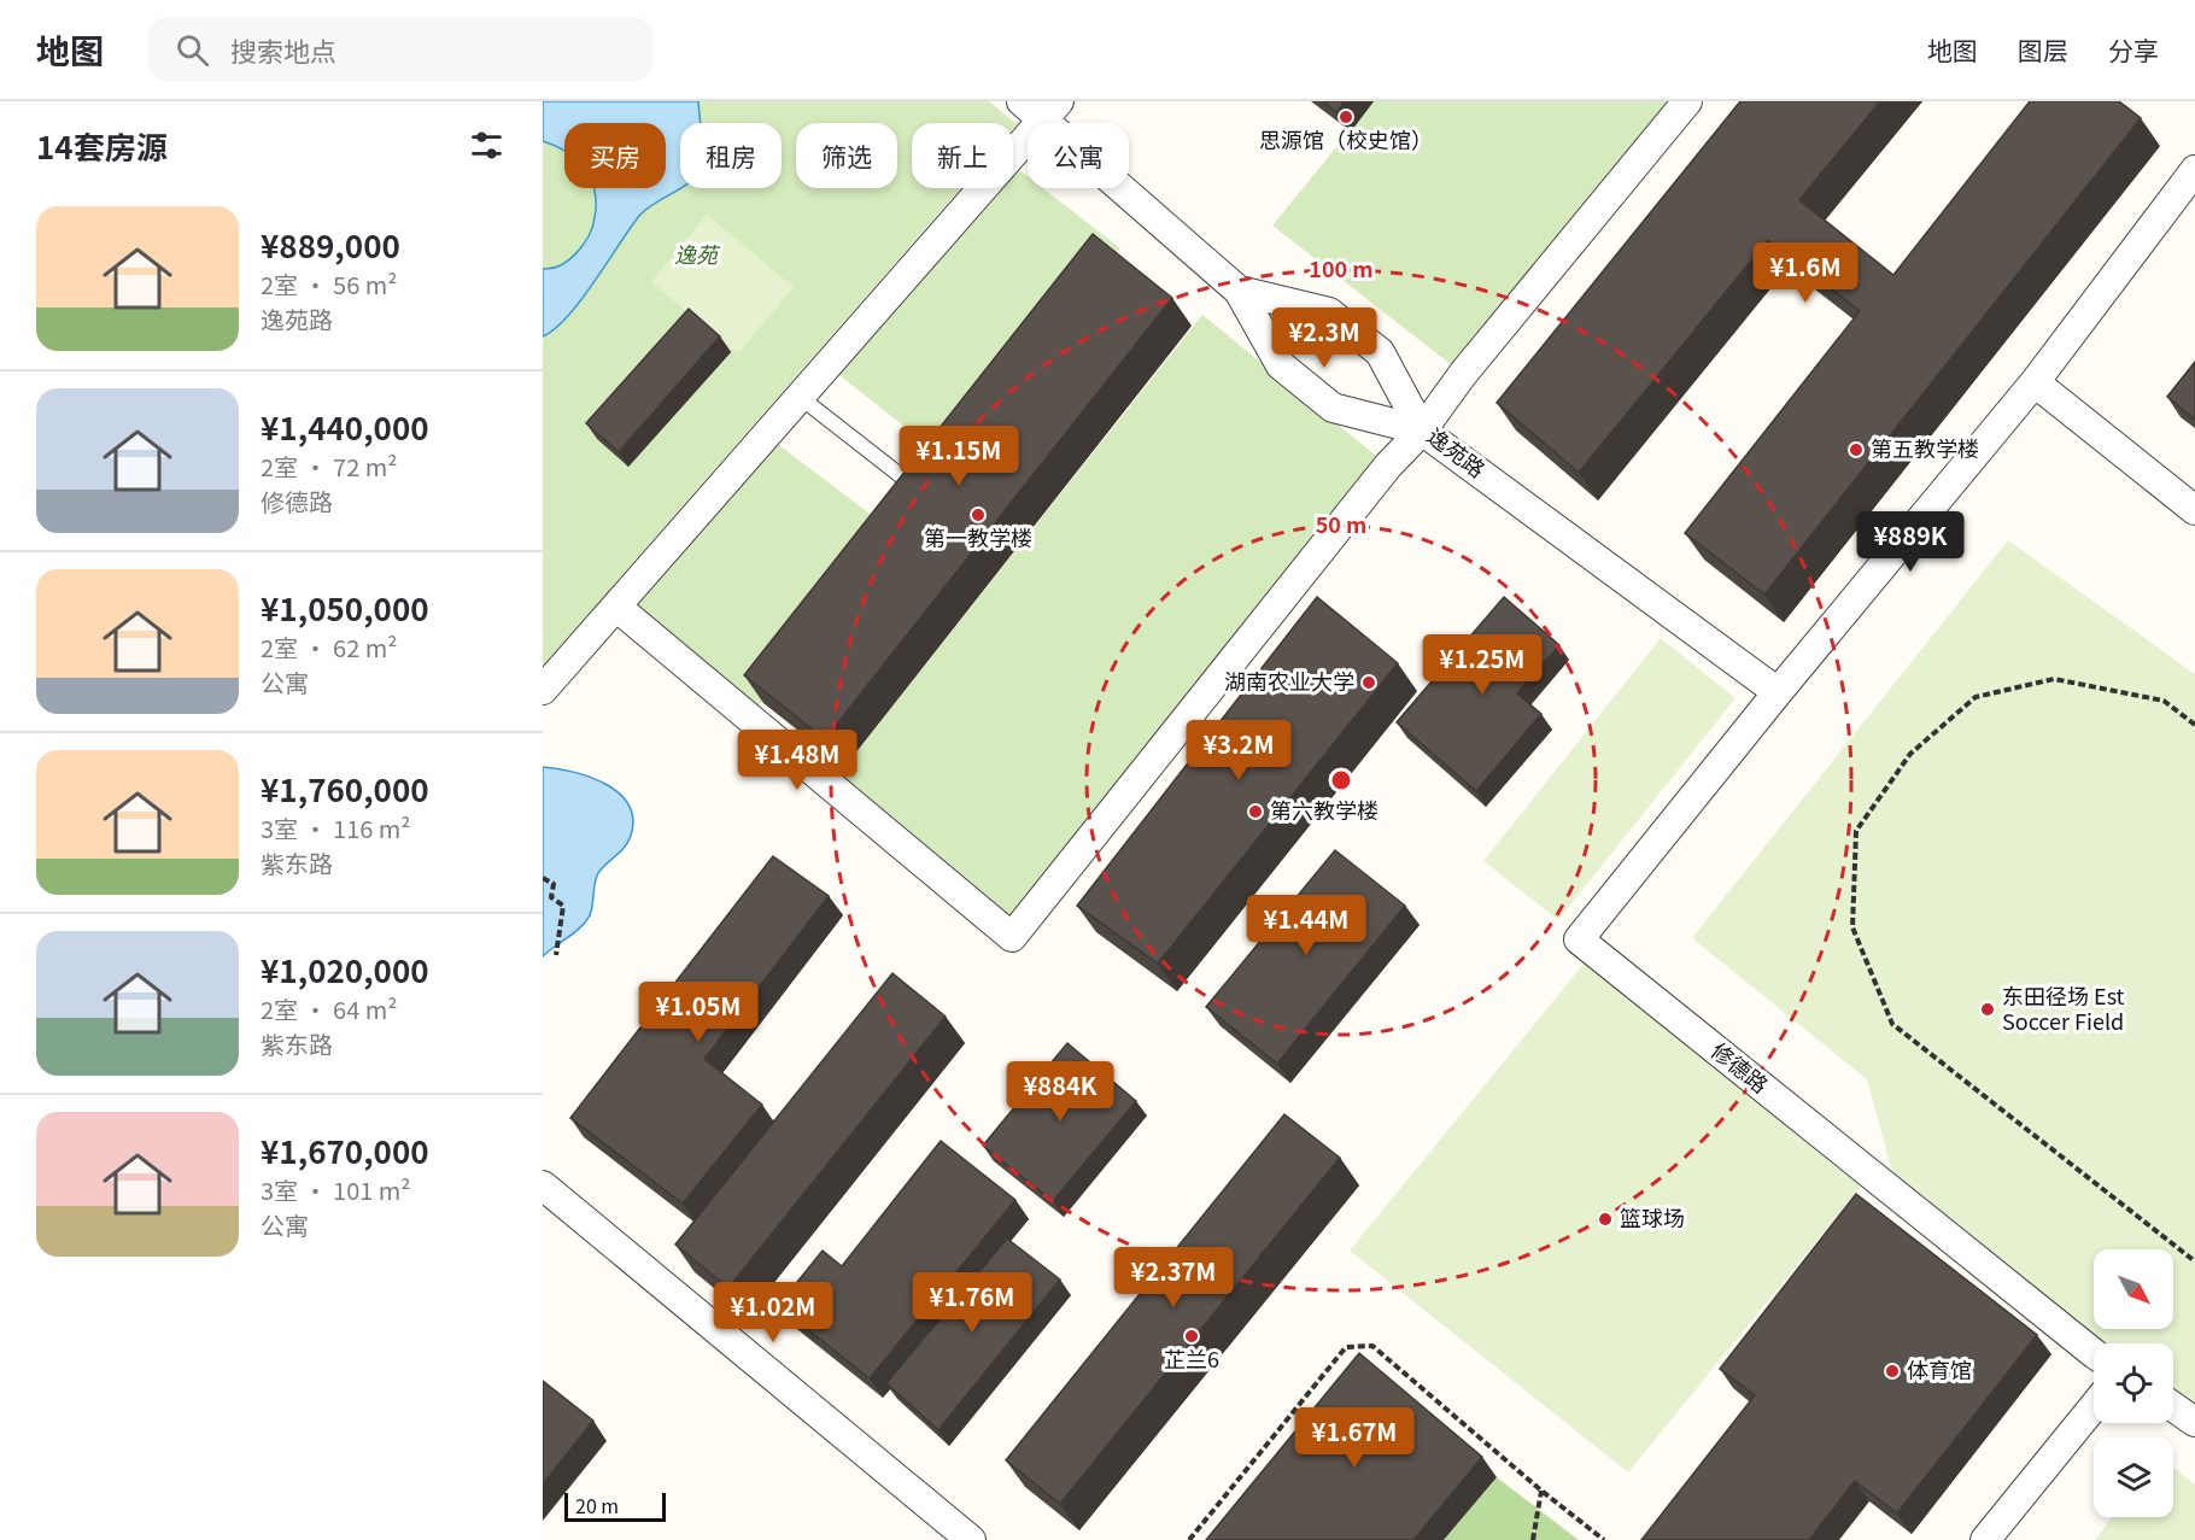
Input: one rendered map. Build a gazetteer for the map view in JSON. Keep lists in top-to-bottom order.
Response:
{
  "streets": {
    "street": ["逸苑路", "修德路"]
  },
  "crossings": [
    ["逸苑路", "修德路"]
  ],
  "parks": ["逸苑"],
  "places": [
    "思源馆（校史馆）",
    "第五教学楼",
    "第一教学楼",
    "湖南农业大学",
    "第六教学楼",
    "东田径场 Est Soccer Field",
    "篮球场",
    "芷兰6",
    "体育馆"
  ],
  "scale_bar": "20 m",
  "north": "bottom right",
  "page": {
    "header": "地图",
    "search": "搜索地点",
    "nav": ["地图", "图层", "分享"],
    "heading": "14套房源",
    "chip": [
      "买房",
      "租房",
      "筛选",
      "新上",
      "公寓"
    ],
    "list": [
      {
        "name": "¥889,000",
        "note": "2室 · 56 m² · 逸苑路"
      },
      {
        "name": "¥1,440,000",
        "note": "2室 · 72 m² · 修德路"
      },
      {
        "name": "¥1,050,000",
        "note": "2室 · 62 m² · 公寓"
      },
      {
        "name": "¥1,760,000",
        "note": "3室 · 116 m² · 紫东路"
      },
      {
        "name": "¥1,020,000",
        "note": "2室 · 64 m² · 紫东路"
      },
      {
        "name": "¥1,670,000",
        "note": "3室 · 101 m² · 公寓"
      }
    ],
    "price": [
      "¥1.6M",
      "¥2.3M",
      "¥1.15M",
      "¥889K",
      "¥1.25M",
      "¥3.2M",
      "¥1.48M",
      "¥1.44M",
      "¥1.05M",
      "¥884K",
      "¥2.37M",
      "¥1.76M",
      "¥1.02M",
      "¥1.67M"
    ],
    "scale": "20 m"
  },
  "rings": ["100 m", "50 m"]
}
